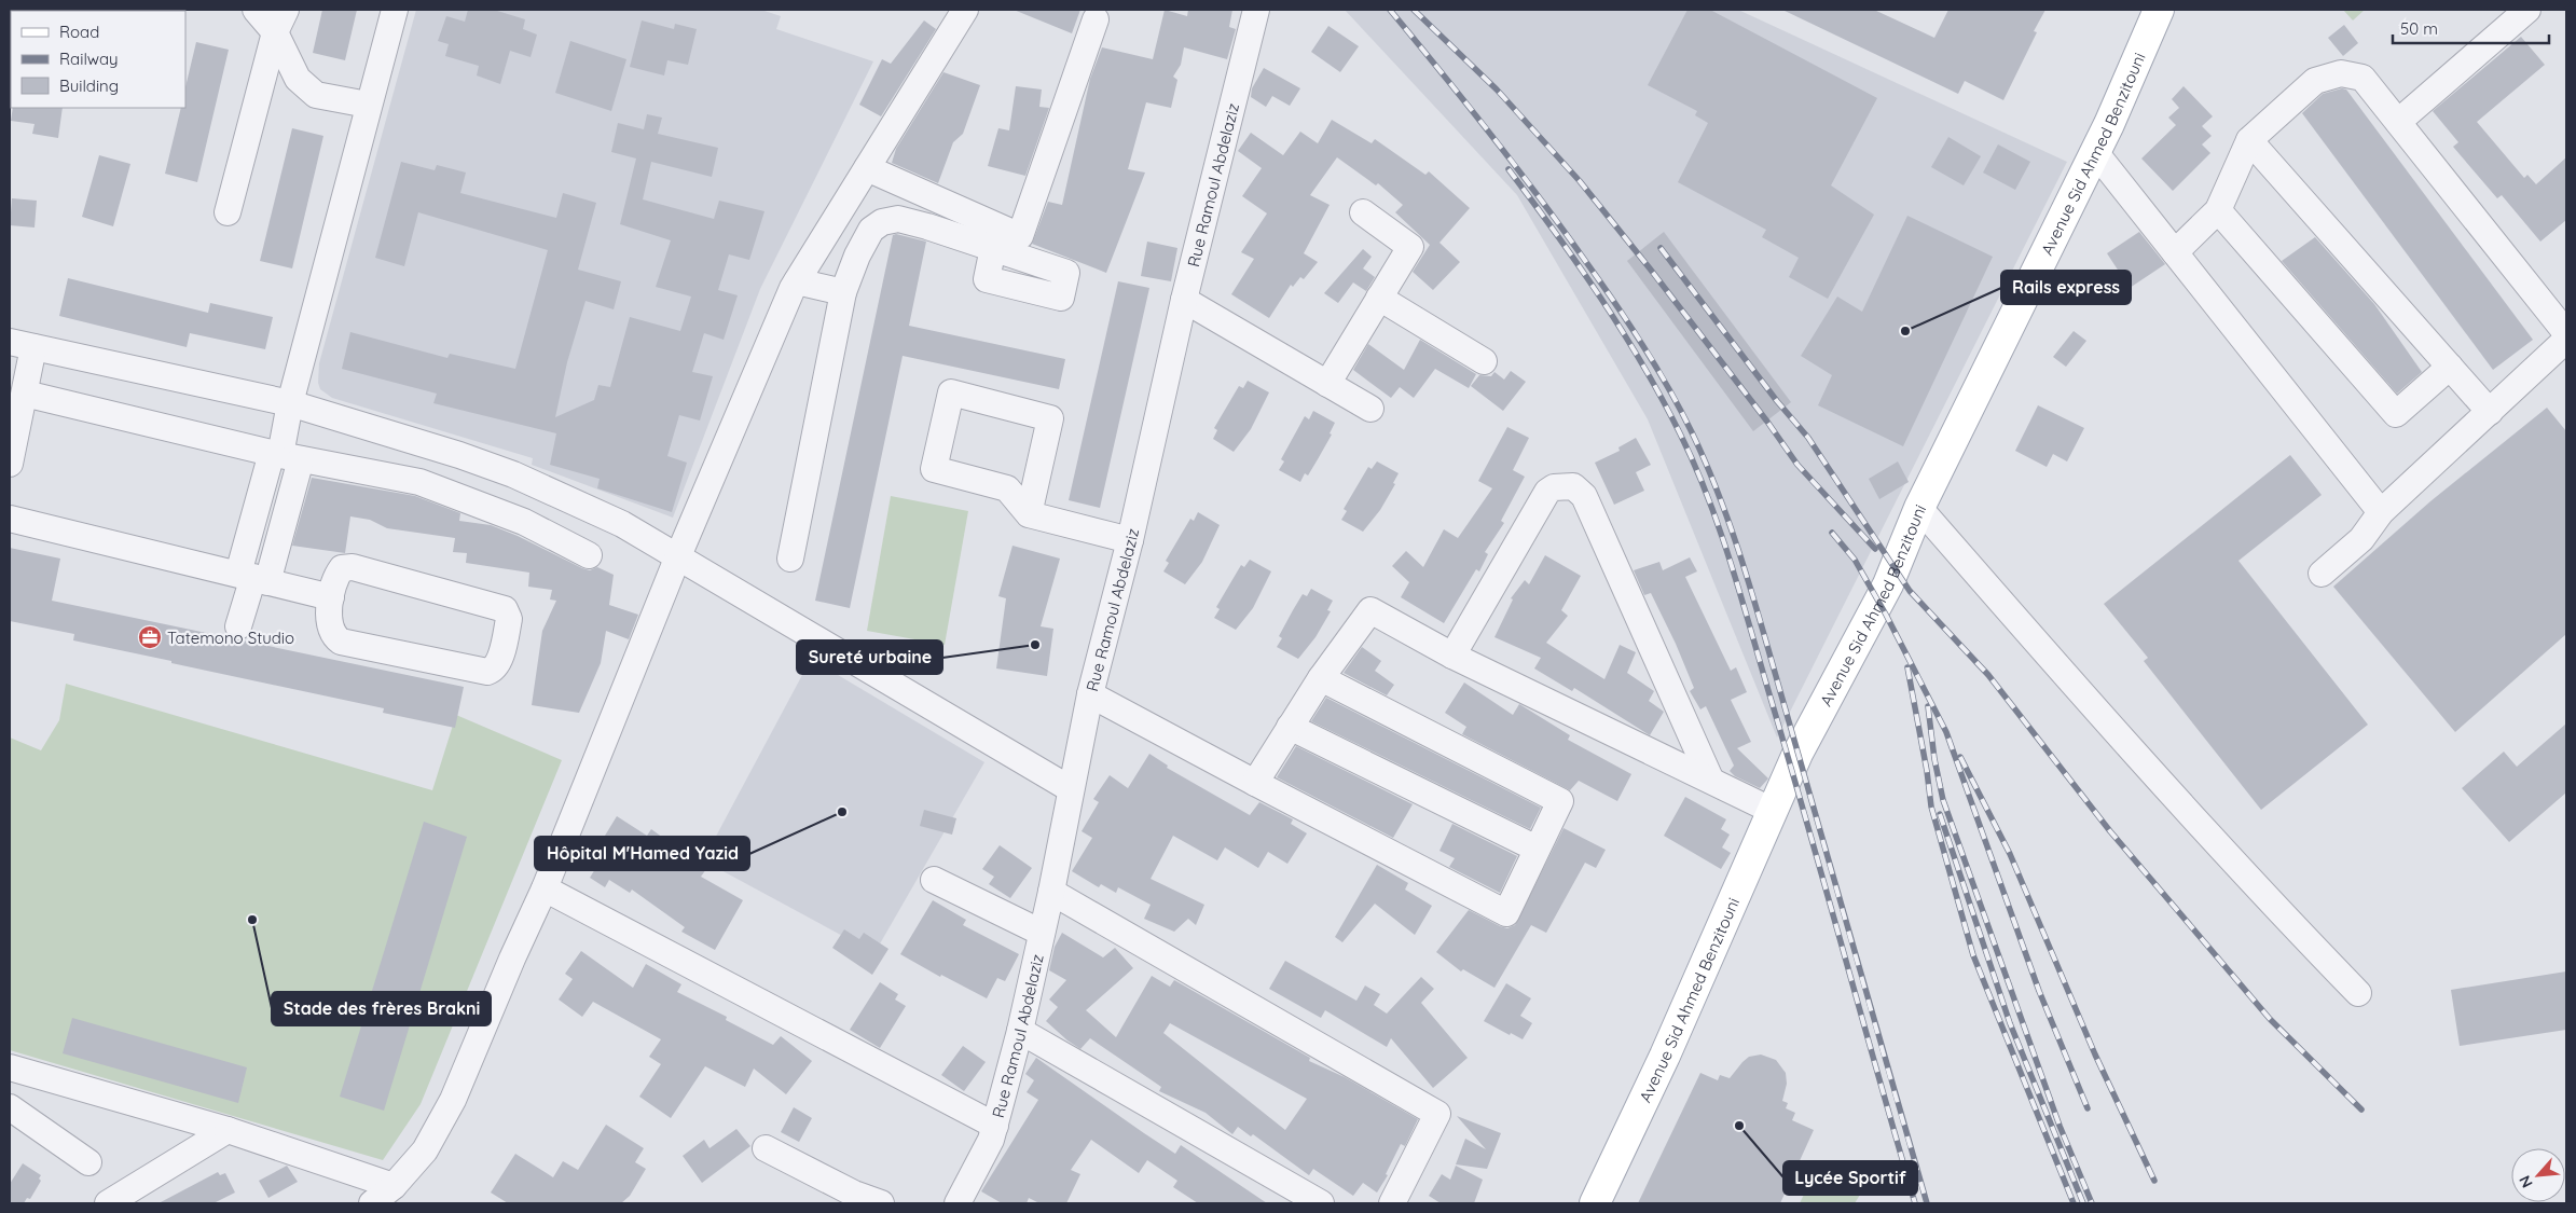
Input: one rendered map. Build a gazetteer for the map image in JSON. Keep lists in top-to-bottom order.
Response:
{
  "streets": {
    "main road": ["Avenue Sid Ahmed Benzitouni"],
    "street": ["Rue Ramoul Abdelaziz"]
  },
  "places": {
    "other": [
      "Rails express",
      "Sureté urbaine",
      "Hôpital M'Hamed Yazid",
      "Stade des frères Brakni",
      "Lycée Sportif"
    ],
    "office": ["Tatemono Studio"]
  },
  "legend": ["Road", "Railway", "Building"],
  "scale_bar": "50 m",
  "north": "bottom left"
}
